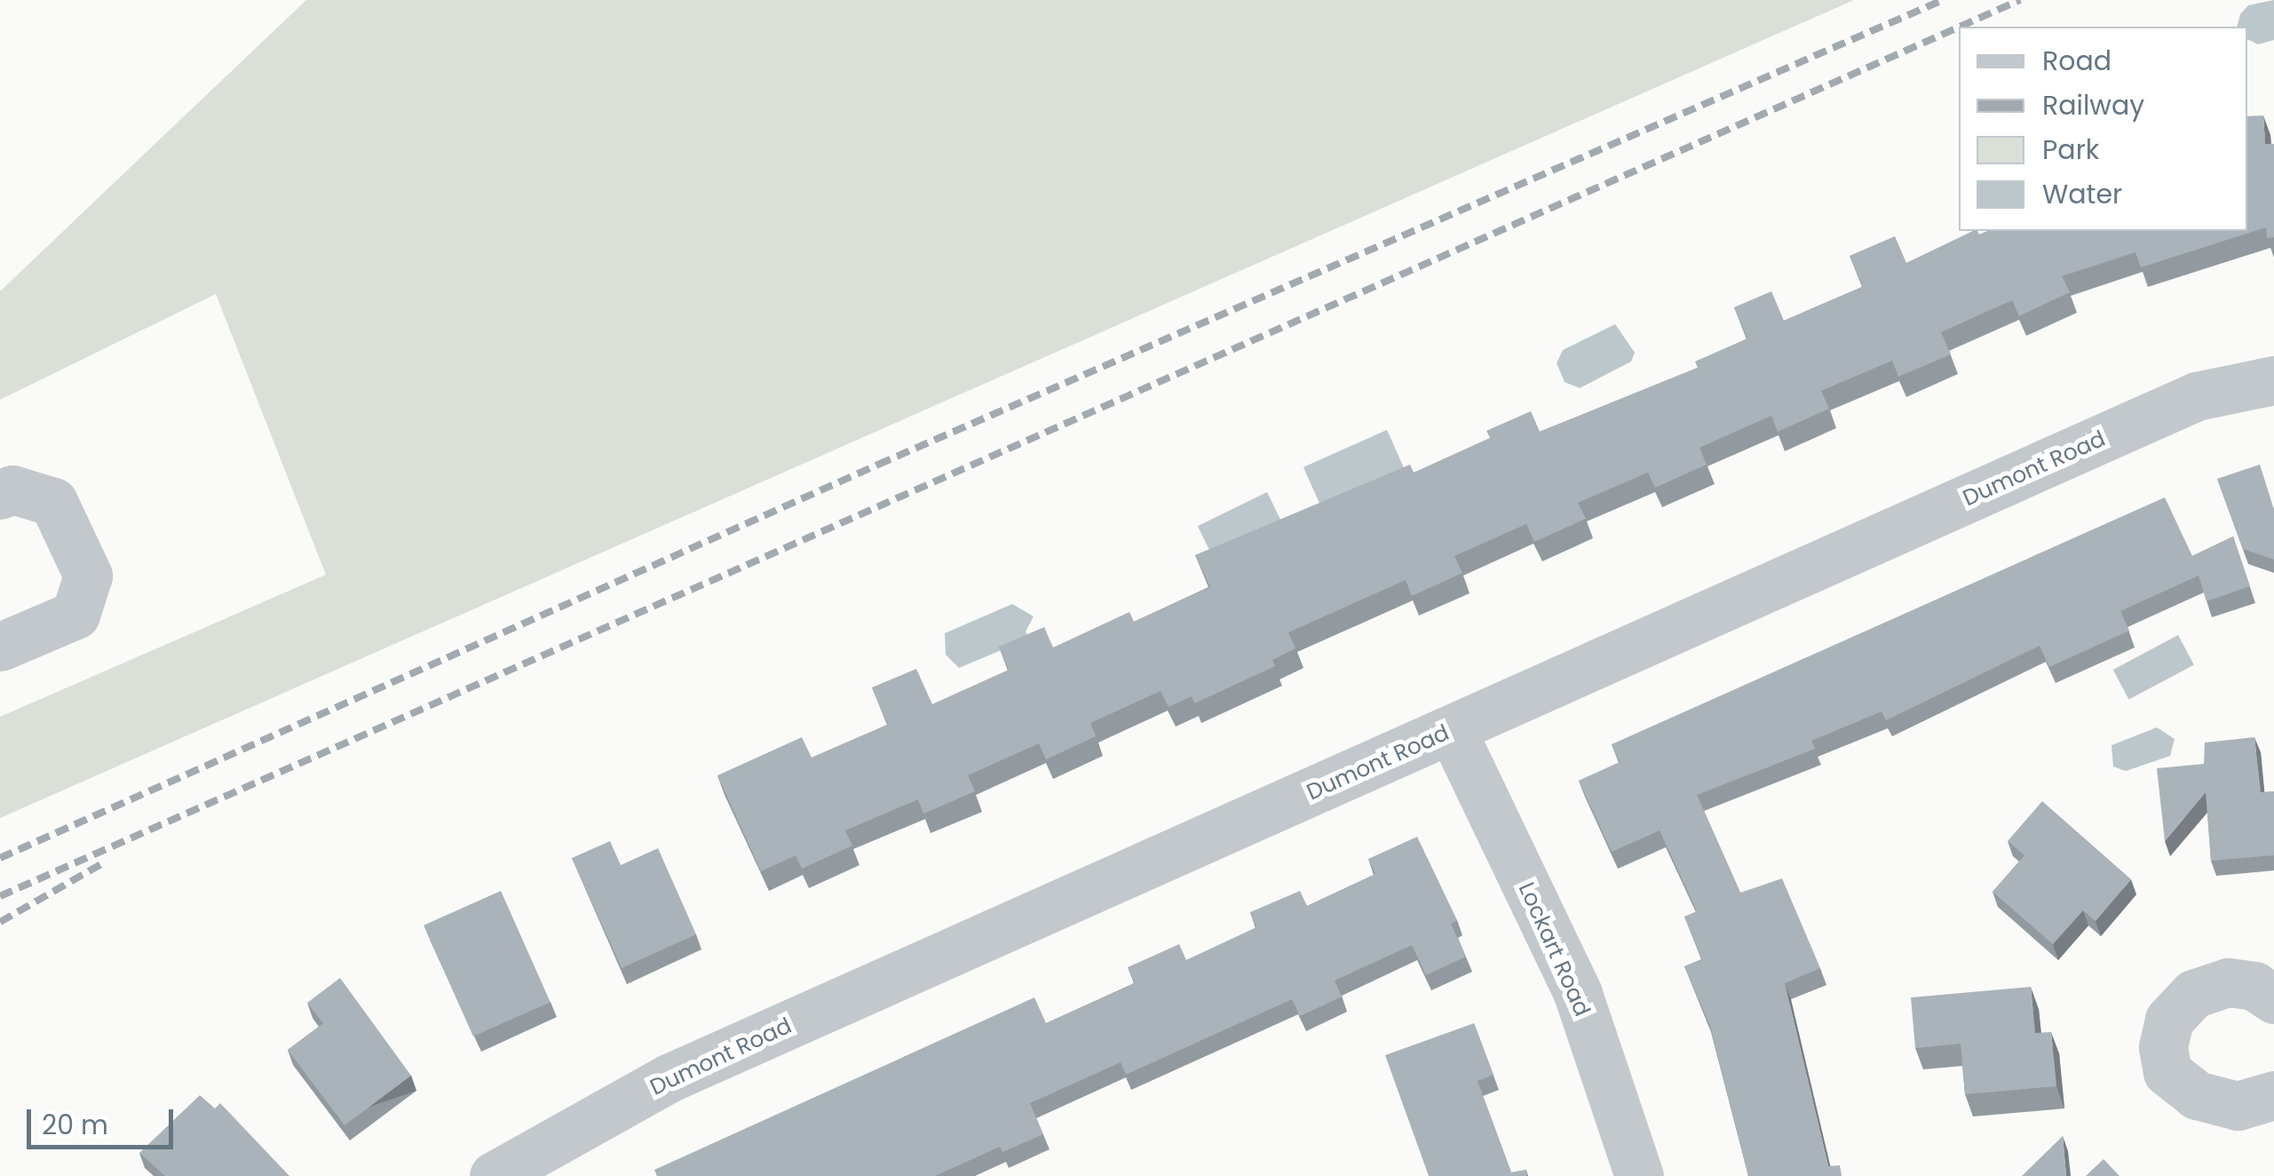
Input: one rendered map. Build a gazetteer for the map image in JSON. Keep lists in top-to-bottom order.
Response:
{
  "streets": {
    "street": ["Dumont Road", "Lockart Road"]
  },
  "crossings": [
    ["Dumont Road", "Lockart Road"]
  ],
  "legend": [
    "Road",
    "Railway",
    "Park",
    "Water"
  ],
  "scale_bar": "20 m"
}
